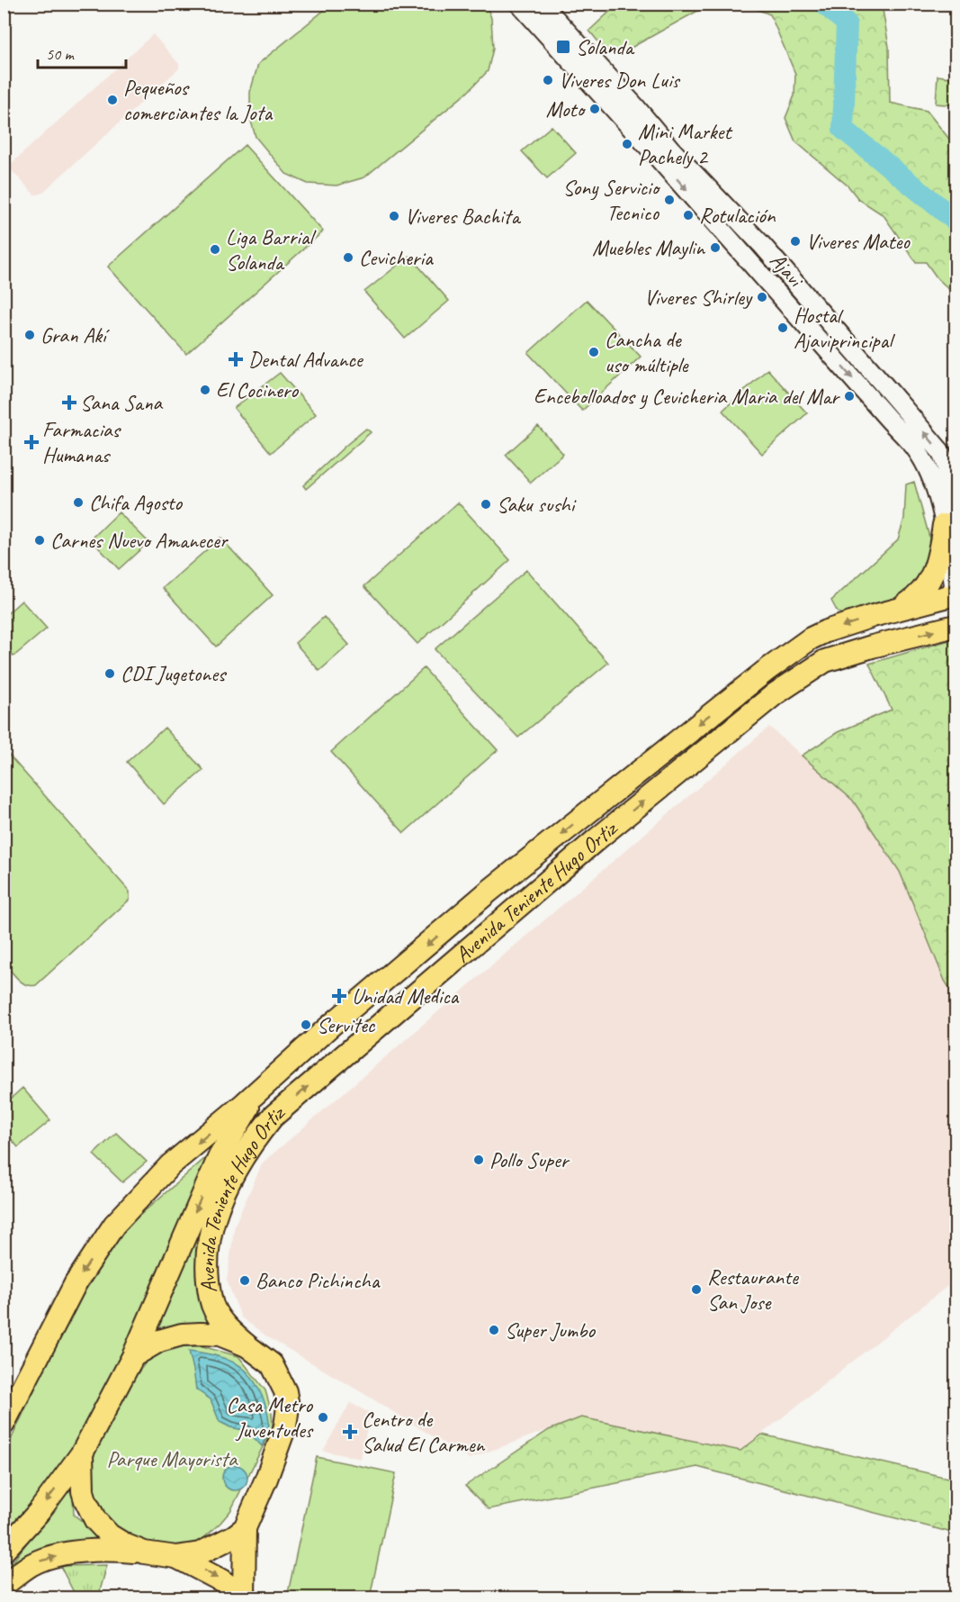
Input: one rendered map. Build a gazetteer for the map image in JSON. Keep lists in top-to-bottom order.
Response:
{
  "streets": {
    "main road": ["Avenida Teniente Hugo Ortiz"],
    "street": ["Ajavi"]
  },
  "crossings": [
    ["Ajavi", "Avenida Teniente Hugo Ortiz"]
  ],
  "parks": ["Parque Mayorista"],
  "places": {
    "transit": ["Solanda"],
    "other": [
      "Viveres Don Luis",
      "Pequeños comerciantes la Jota",
      "Moto",
      "Mini Market Pachely 2",
      "Sony Servicio Tecnico",
      "Rotulación",
      "Viveres Bachita",
      "Viveres Mateo",
      "Muebles Maylin",
      "Liga Barrial Solanda",
      "Cevicheria",
      "Viveres Shirley",
      "Hostal Ajaviprincipal",
      "Gran Akí",
      "Cancha de uso múltiple",
      "El Cocinero",
      "Encebolloados y Cevicheria Maria del Mar",
      "Chifa Agosto",
      "Saku sushi",
      "Carnes Nuevo Amanecer",
      "CDI Jugetones",
      "Servitec",
      "Pollo Super",
      "Banco Pichincha",
      "Restaurante San Jose",
      "Super Jumbo",
      "Casa Metro Juventudes"
    ],
    "health": [
      "Dental Advance",
      "Sana Sana",
      "Farmacias Humanas",
      "Unidad Medica",
      "Centro de Salud El Carmen"
    ]
  },
  "scale_bar": "50 m"
}
